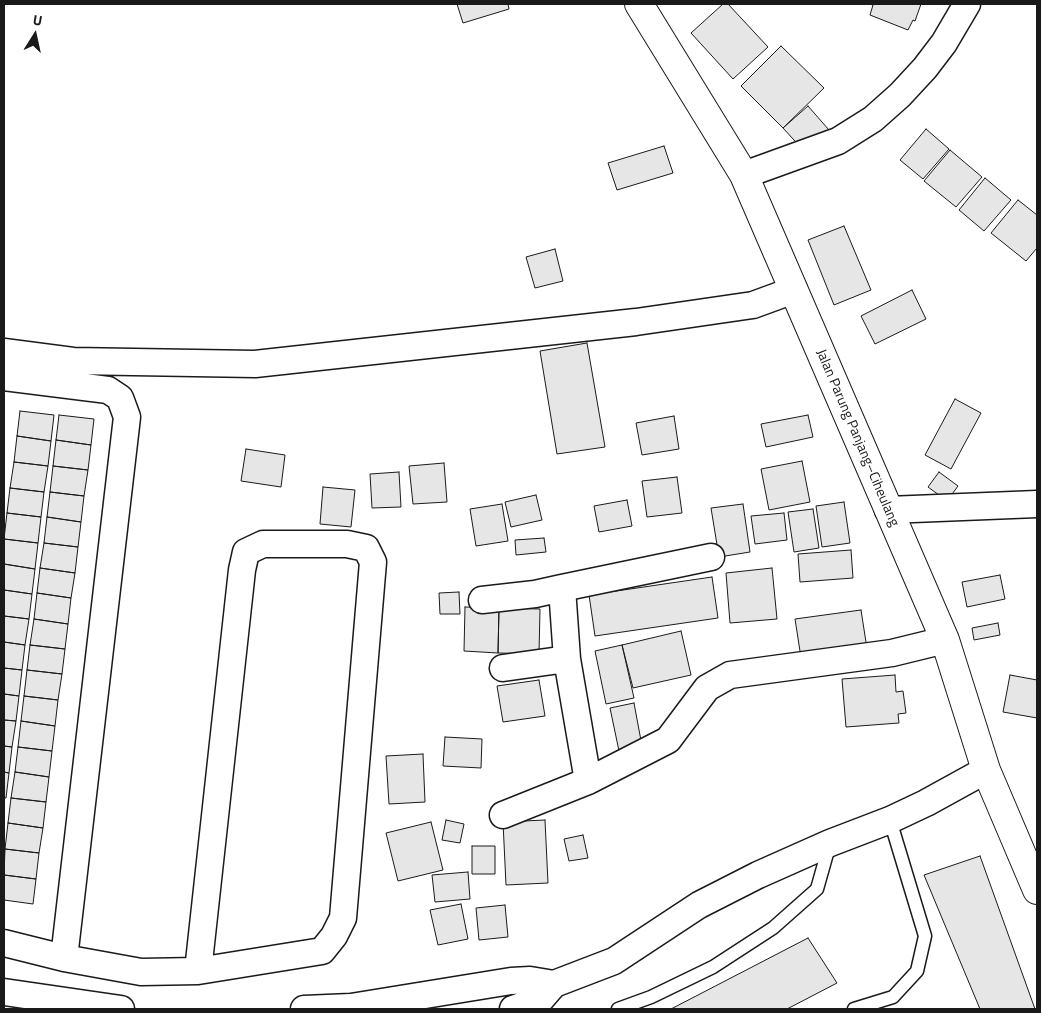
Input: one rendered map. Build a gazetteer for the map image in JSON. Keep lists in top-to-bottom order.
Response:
{
  "streets": {
    "street": ["Jalan Parung Panjang–Ciheulang"]
  },
  "north": "top"
}
